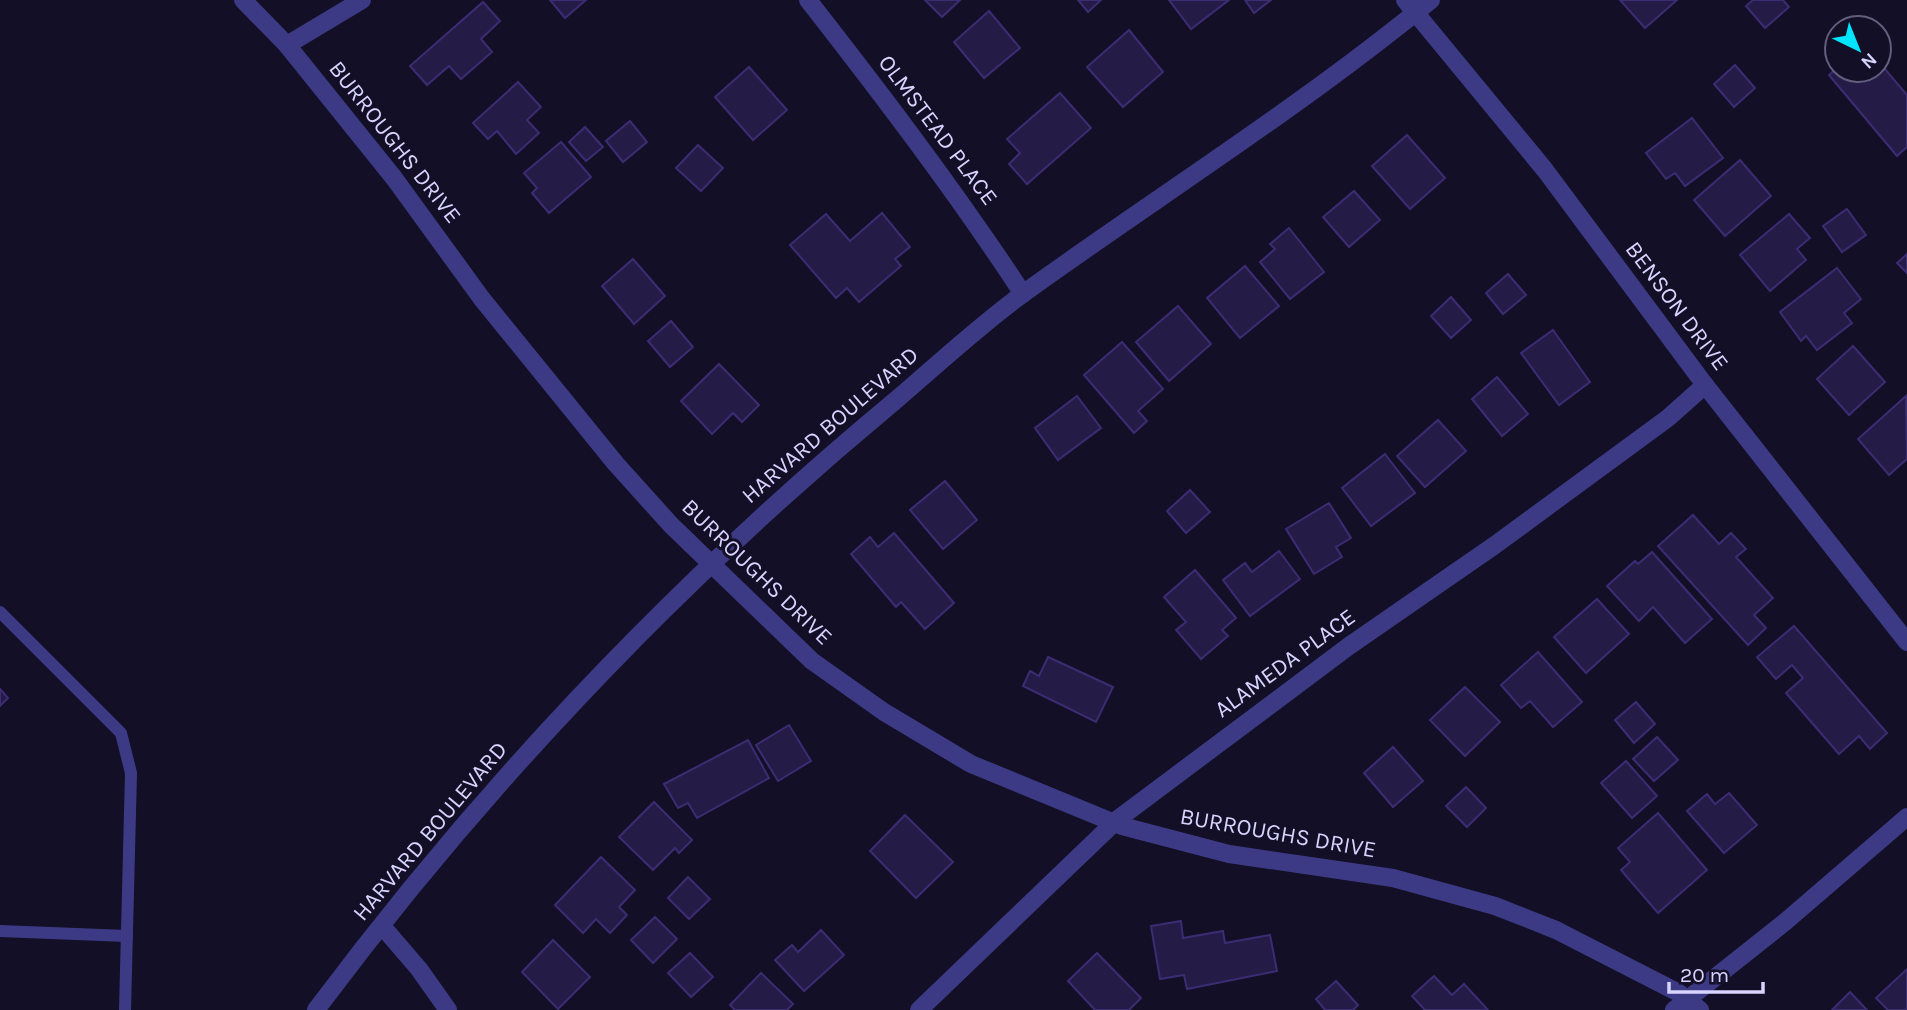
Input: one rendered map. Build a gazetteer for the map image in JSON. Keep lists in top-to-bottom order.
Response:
{
  "streets": {
    "street": [
      "OLMSTEAD PLACE",
      "BURROUGHS DRIVE",
      "BENSON DRIVE",
      "HARVARD BOULEVARD",
      "ALAMEDA PLACE"
    ]
  },
  "crossings": [
    ["OLMSTEAD PLACE", "HARVARD BOULEVARD"],
    ["BURROUGHS DRIVE", "HARVARD BOULEVARD"],
    ["BURROUGHS DRIVE", "ALAMEDA PLACE"],
    ["BENSON DRIVE", "HARVARD BOULEVARD"],
    ["BENSON DRIVE", "ALAMEDA PLACE"]
  ],
  "scale_bar": "20 m",
  "north": "bottom right"
}
